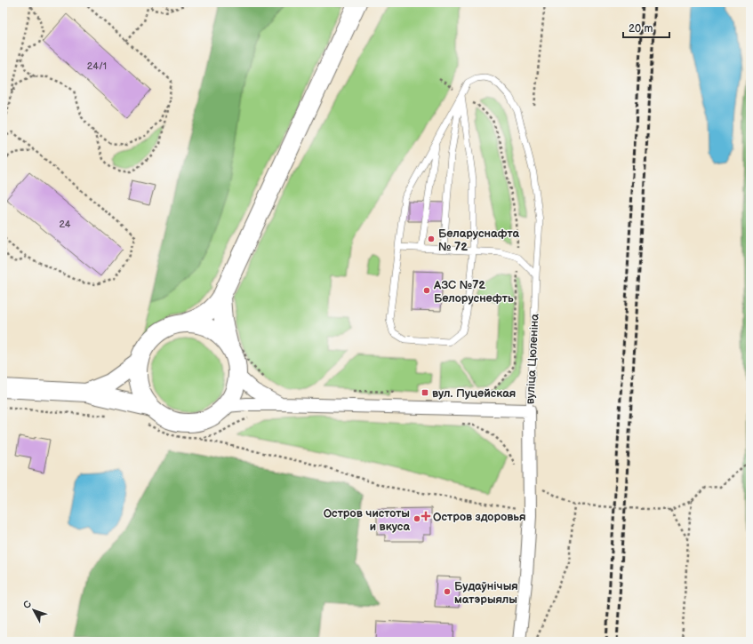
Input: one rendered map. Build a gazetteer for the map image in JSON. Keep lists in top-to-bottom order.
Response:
{
  "streets": {
    "street": ["вуліца Цюленіна"]
  },
  "places": {
    "other": [
      "Беларуснафта № 72",
      "АЗС №72 Белоруснефть",
      "Остров чистоты и вкуса",
      "Будаўнічыя матэрыялы"
    ],
    "transit": ["вул. Пуцейская"],
    "health": ["Остров здоровья"]
  },
  "house_numbers": ["24/1", "24"],
  "scale_bar": "20 m",
  "north": "top left"
}
